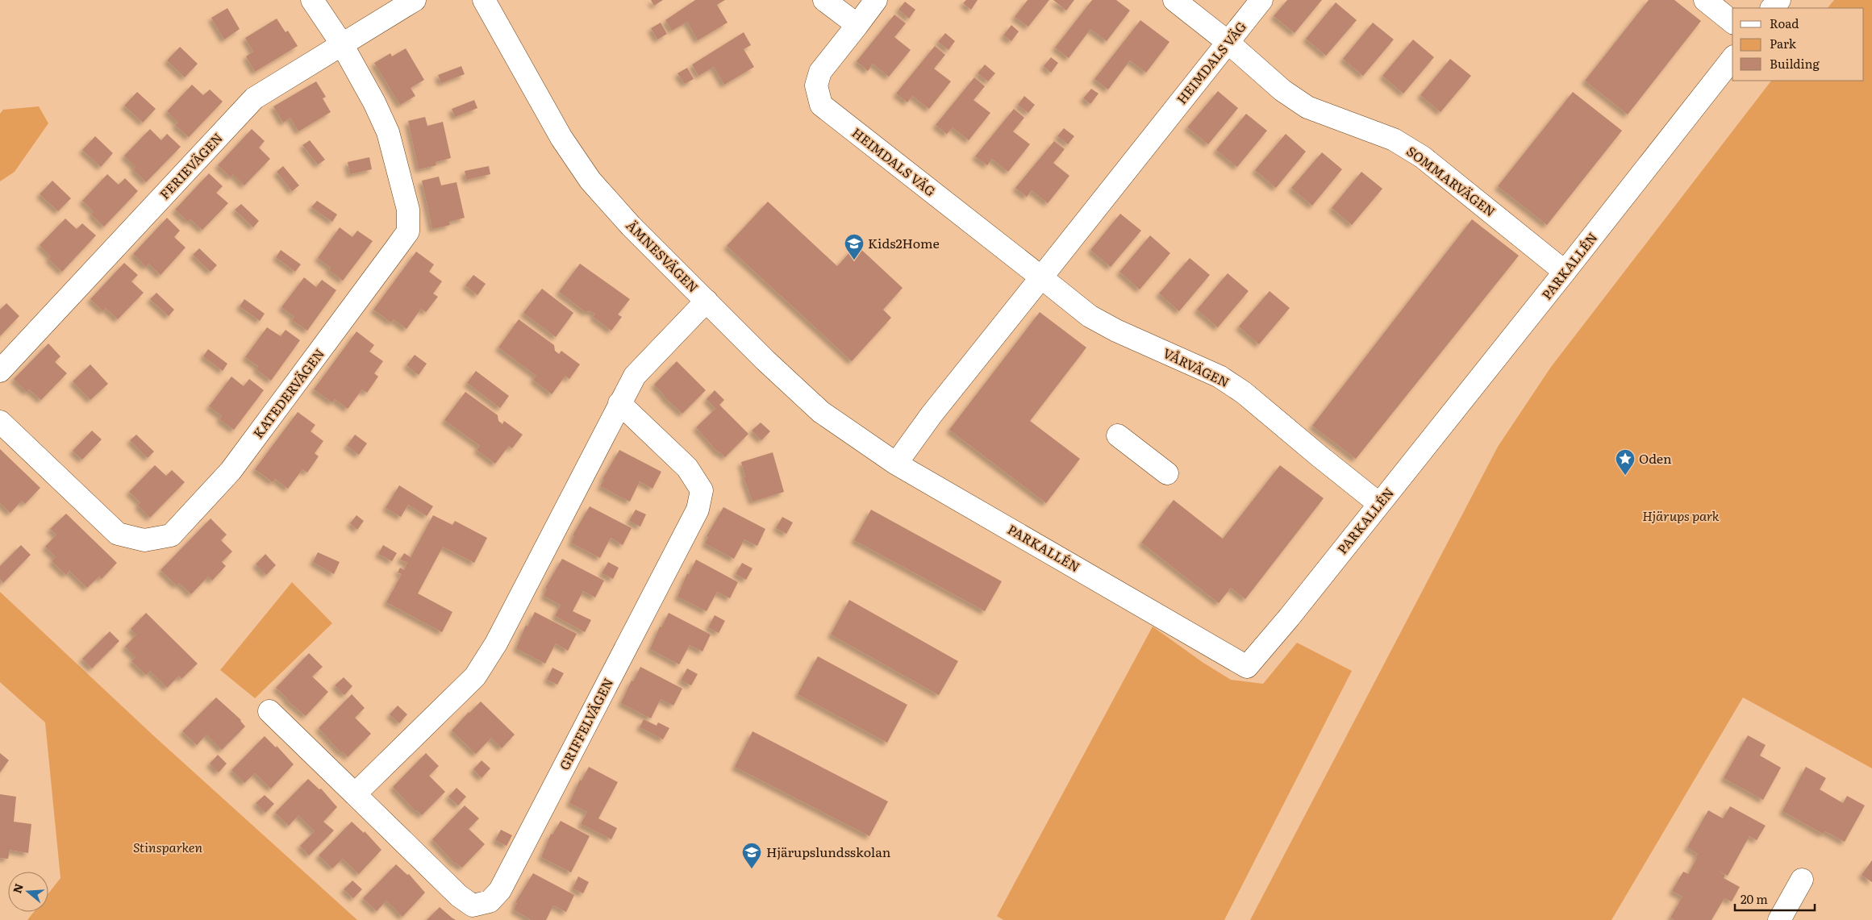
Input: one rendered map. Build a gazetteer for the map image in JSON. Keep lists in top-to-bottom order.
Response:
{
  "streets": {
    "street": [
      "HEIMDALS VÄG",
      "FERIEVÄGEN",
      "SOMMARVÄGEN",
      "ÄMNESVÄGEN",
      "PARKALLÉN",
      "VÅRVÄGEN",
      "KATEDERVÄGEN",
      "GRIFFELVÄGEN"
    ]
  },
  "crossings": [
    ["HEIMDALS VÄG", "SOMMARVÄGEN"],
    ["HEIMDALS VÄG", "ÄMNESVÄGEN"],
    ["HEIMDALS VÄG", "PARKALLÉN"],
    ["HEIMDALS VÄG", "VÅRVÄGEN"],
    ["FERIEVÄGEN", "KATEDERVÄGEN"],
    ["SOMMARVÄGEN", "PARKALLÉN"],
    ["ÄMNESVÄGEN", "PARKALLÉN"],
    ["PARKALLÉN", "VÅRVÄGEN"]
  ],
  "parks": ["Hjärups park", "Stinsparken"],
  "places": {
    "school or university": ["Kids2Home", "Hjärupslundsskolan"],
    "place": ["Oden"]
  },
  "legend": ["Road", "Park", "Building"],
  "scale_bar": "20 m",
  "north": "left"
}
